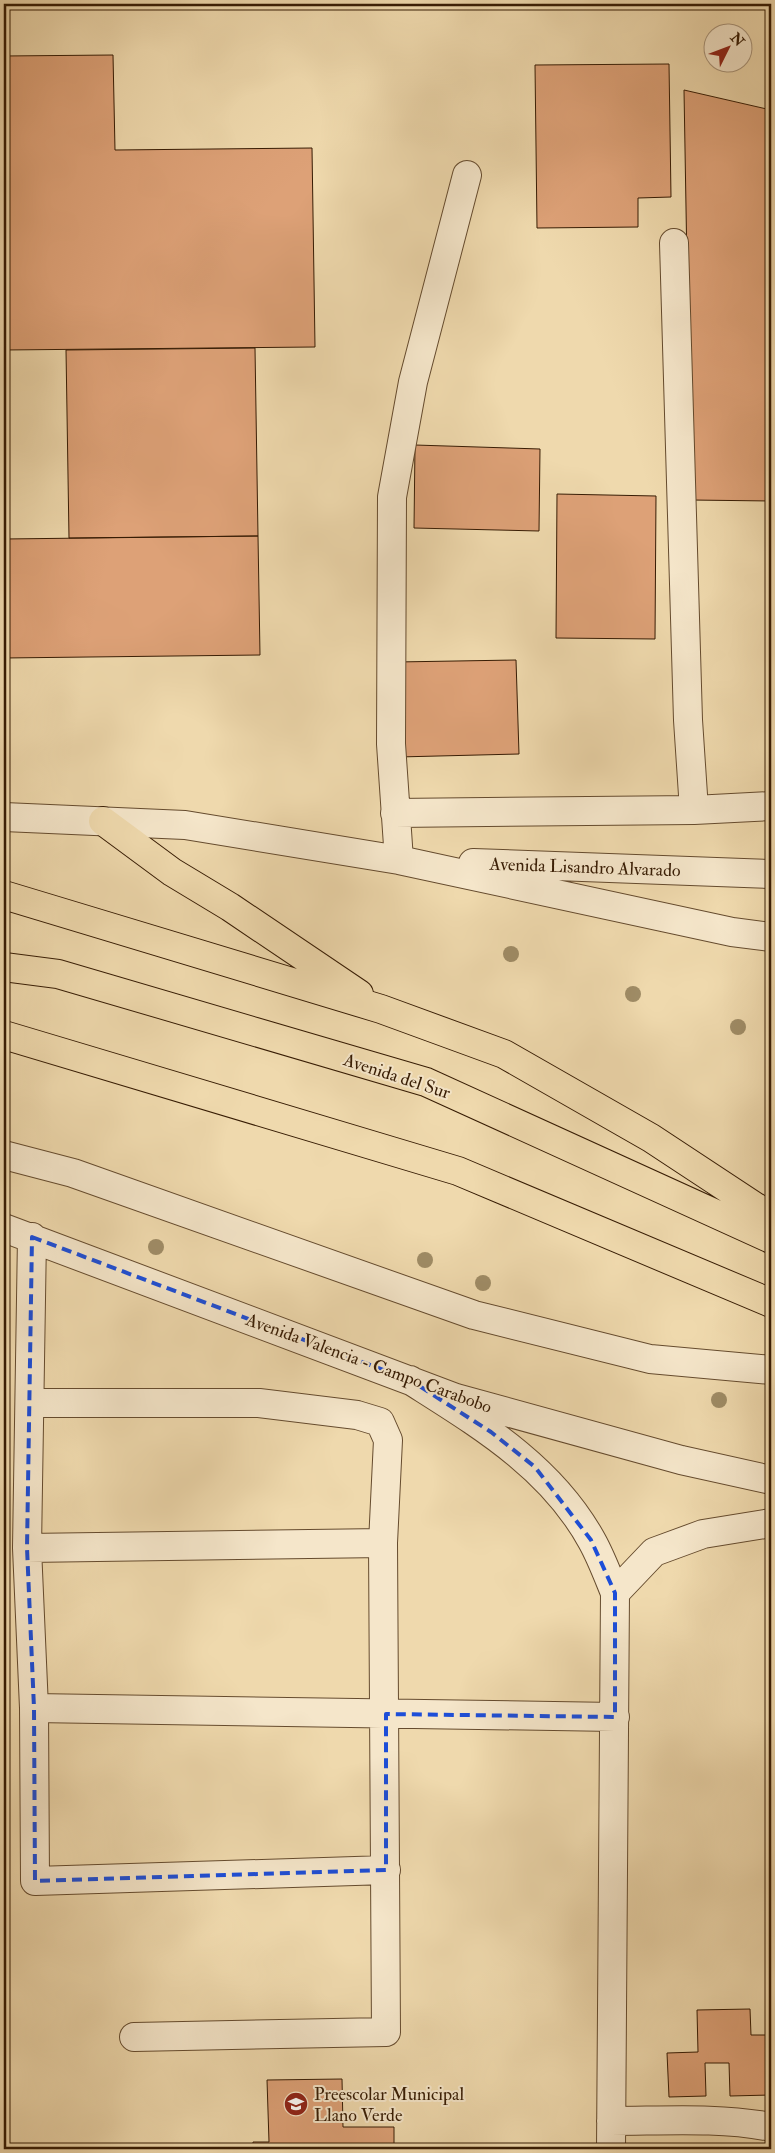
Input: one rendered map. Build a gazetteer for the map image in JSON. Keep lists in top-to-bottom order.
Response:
{
  "streets": {
    "highway": ["Avenida del Sur"],
    "street": ["Avenida Lisandro Alvarado", "Avenida Valencia - Campo Carabobo"]
  },
  "places": {
    "school or university": ["Preescolar Municipal Llano Verde"]
  },
  "north": "top right"
}
